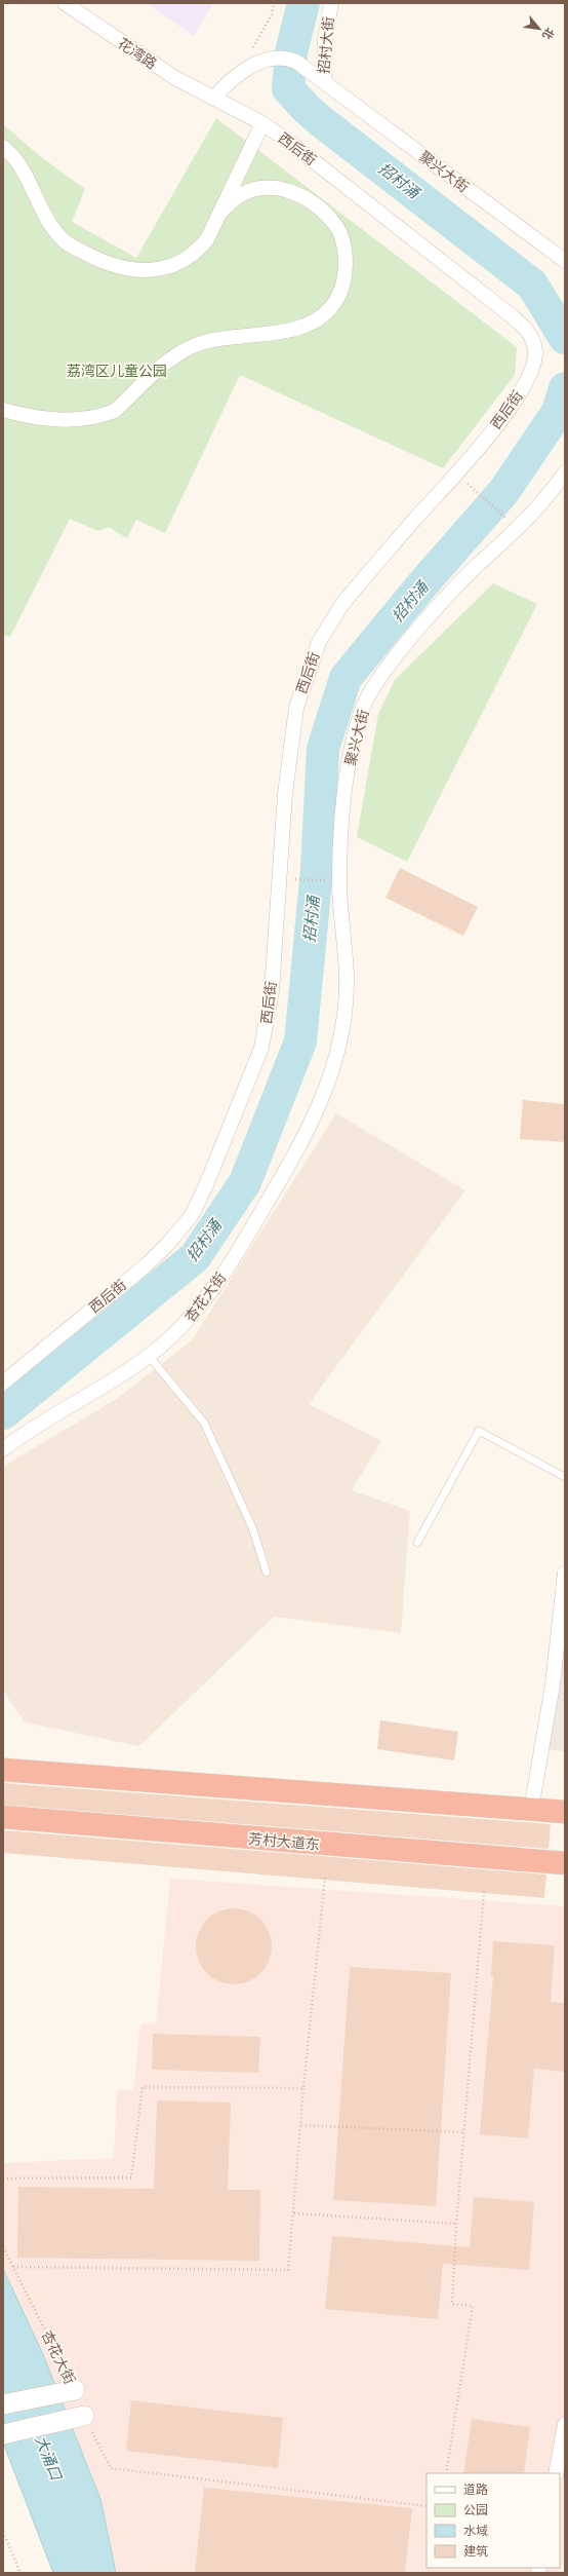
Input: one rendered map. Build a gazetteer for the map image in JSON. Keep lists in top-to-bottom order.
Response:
{
  "streets": {
    "highway": ["芳村大道东"],
    "street": [
      "招村大街",
      "花湾路",
      "西后街",
      "聚兴大街",
      "杏花大街"
    ]
  },
  "crossings": [
    ["招村大街", "花湾路"],
    ["招村大街", "西后街"],
    ["招村大街", "聚兴大街"],
    ["花湾路", "西后街"],
    ["聚兴大街", "杏花大街"]
  ],
  "water": ["招村涌", "大涌口"],
  "parks": ["荔湾区儿童公园"],
  "legend": [
    "道路",
    "公园",
    "水域",
    "建筑"
  ],
  "north": "bottom right"
}
